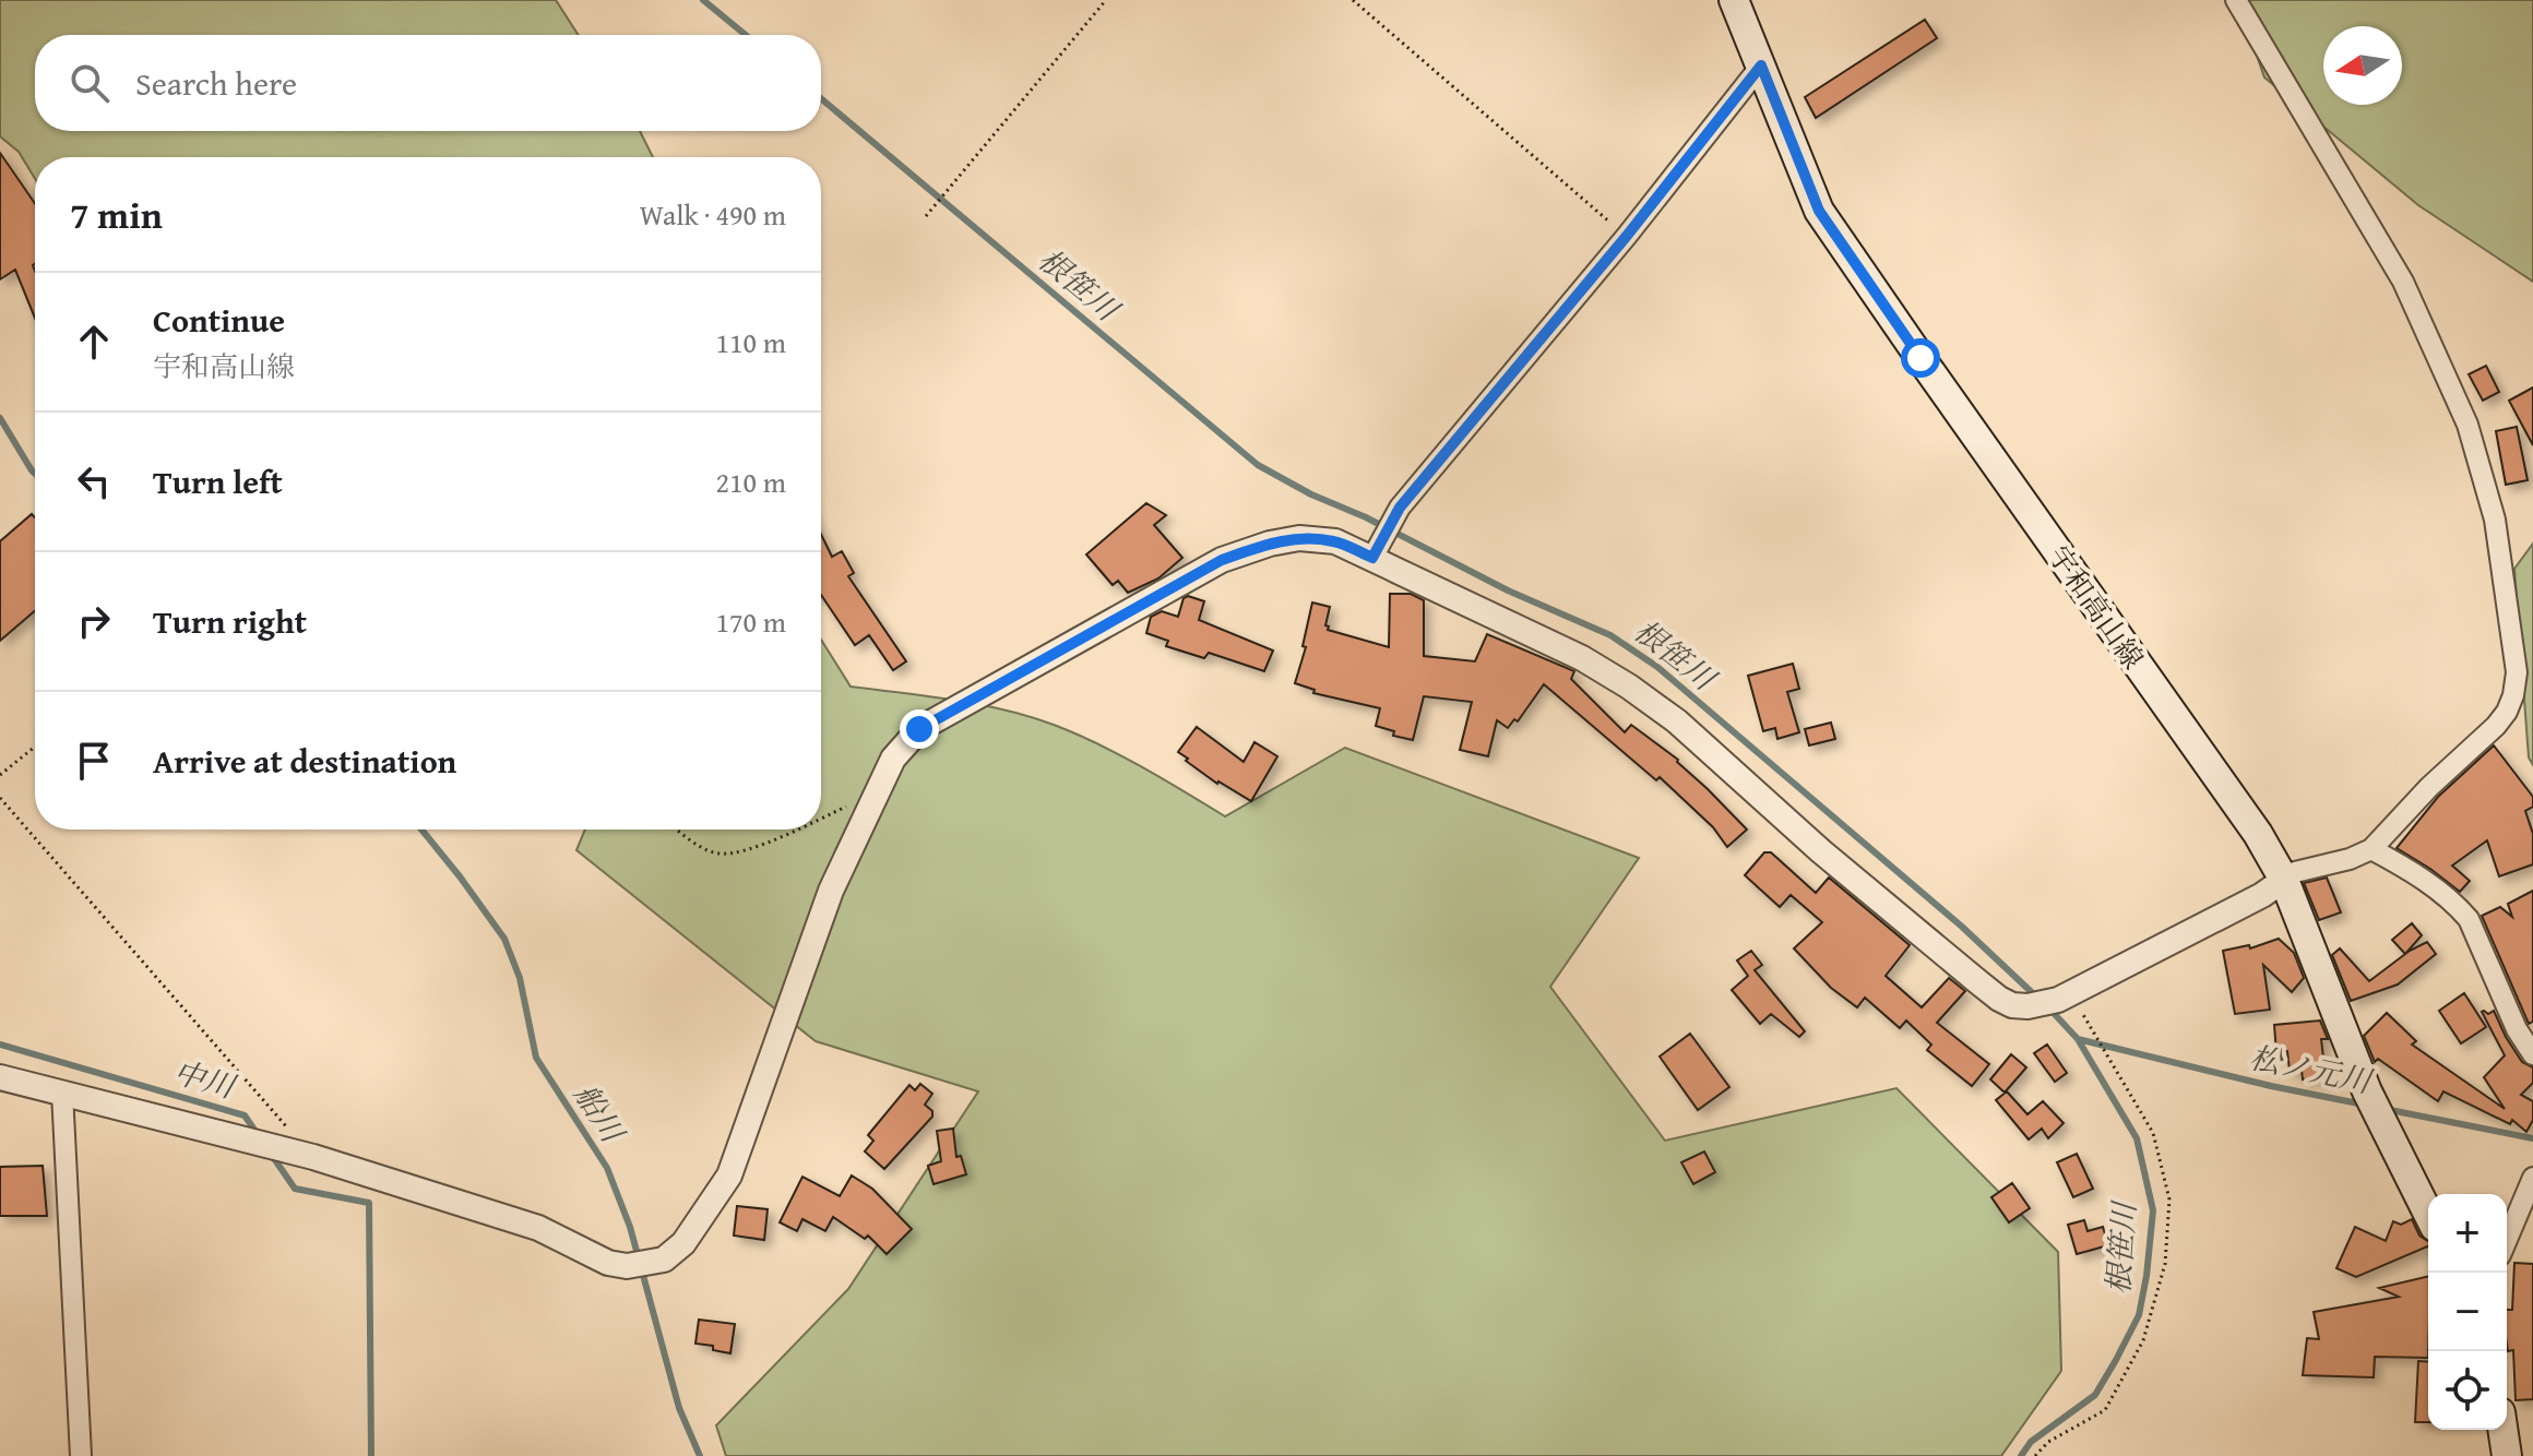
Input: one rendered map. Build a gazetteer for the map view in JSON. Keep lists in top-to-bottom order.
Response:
{
  "streets": {
    "main road": ["宇和高山線"]
  },
  "water": [
    "根笹川",
    "松ノ元川",
    "中川",
    "船川"
  ],
  "north": "left",
  "page": {
    "search": "Search here",
    "heading": ["7 min", "Walk · 490 m"],
    "list": [
      ["Continue", "宇和高山線", "110 m"],
      ["Turn left", "210 m"],
      ["Turn right", "170 m"],
      "Arrive at destination"
    ],
    "map_buttons": ["+", "−"]
  }
}
